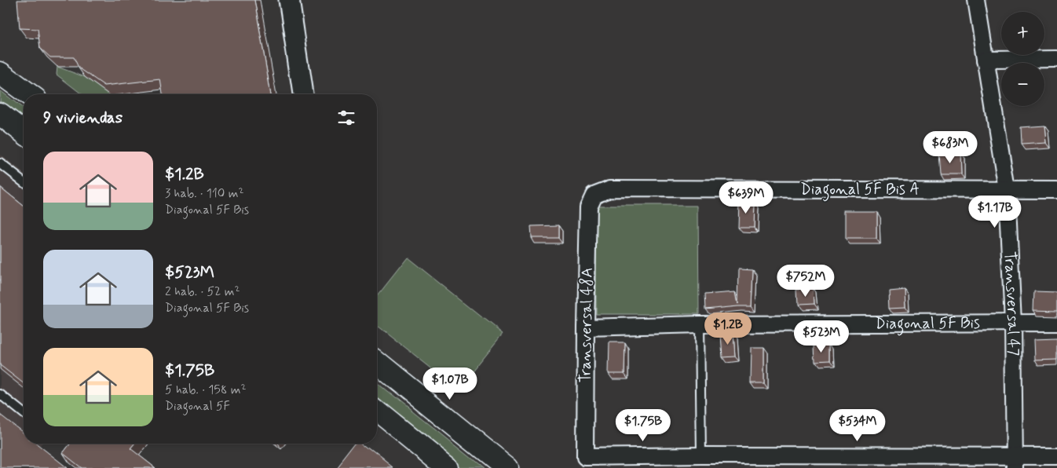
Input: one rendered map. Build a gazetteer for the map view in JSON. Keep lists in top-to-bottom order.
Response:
{
  "streets": {
    "street": [
      "Diagonal 5F Bis A",
      "Transversal 47",
      "Diagonal 5F Bis",
      "Transversal 48A"
    ]
  },
  "crossings": [
    ["Diagonal 5F Bis A", "Transversal 47"],
    ["Diagonal 5F Bis A", "Transversal 48A"],
    ["Transversal 47", "Diagonal 5F Bis"],
    ["Diagonal 5F Bis", "Transversal 48A"]
  ],
  "page": {
    "map_buttons": ["+", "−"],
    "heading": "9 viviendas",
    "price": [
      "$683M",
      "$639M",
      "$1.17B",
      "$752M",
      "$1.2B",
      "$523M",
      "$1.07B",
      "$1.75B",
      "$534M"
    ],
    "list": [
      {
        "name": "$1.2B",
        "note": "3 hab. · 110 m² · Diagonal 5F Bis"
      },
      {
        "name": "$523M",
        "note": "2 hab. · 52 m² · Diagonal 5F Bis"
      },
      {
        "name": "$1.75B",
        "note": "5 hab. · 158 m² · Diagonal 5F"
      }
    ]
  }
}
